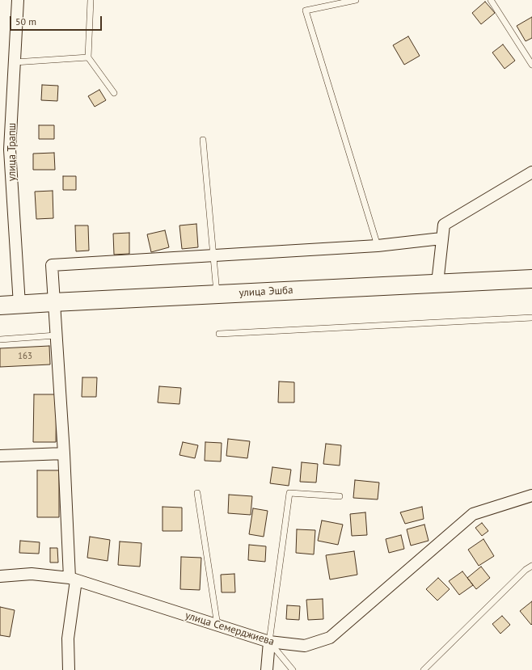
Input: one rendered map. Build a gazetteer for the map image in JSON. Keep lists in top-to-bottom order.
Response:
{
  "streets": {
    "highway": ["улица Эшба"],
    "street": ["улица Трапш", "улица Семерджиева"]
  },
  "crossings": [
    ["улица Трапш", "улица Эшба"]
  ],
  "house_numbers": ["163"],
  "scale_bar": "50 m"
}
